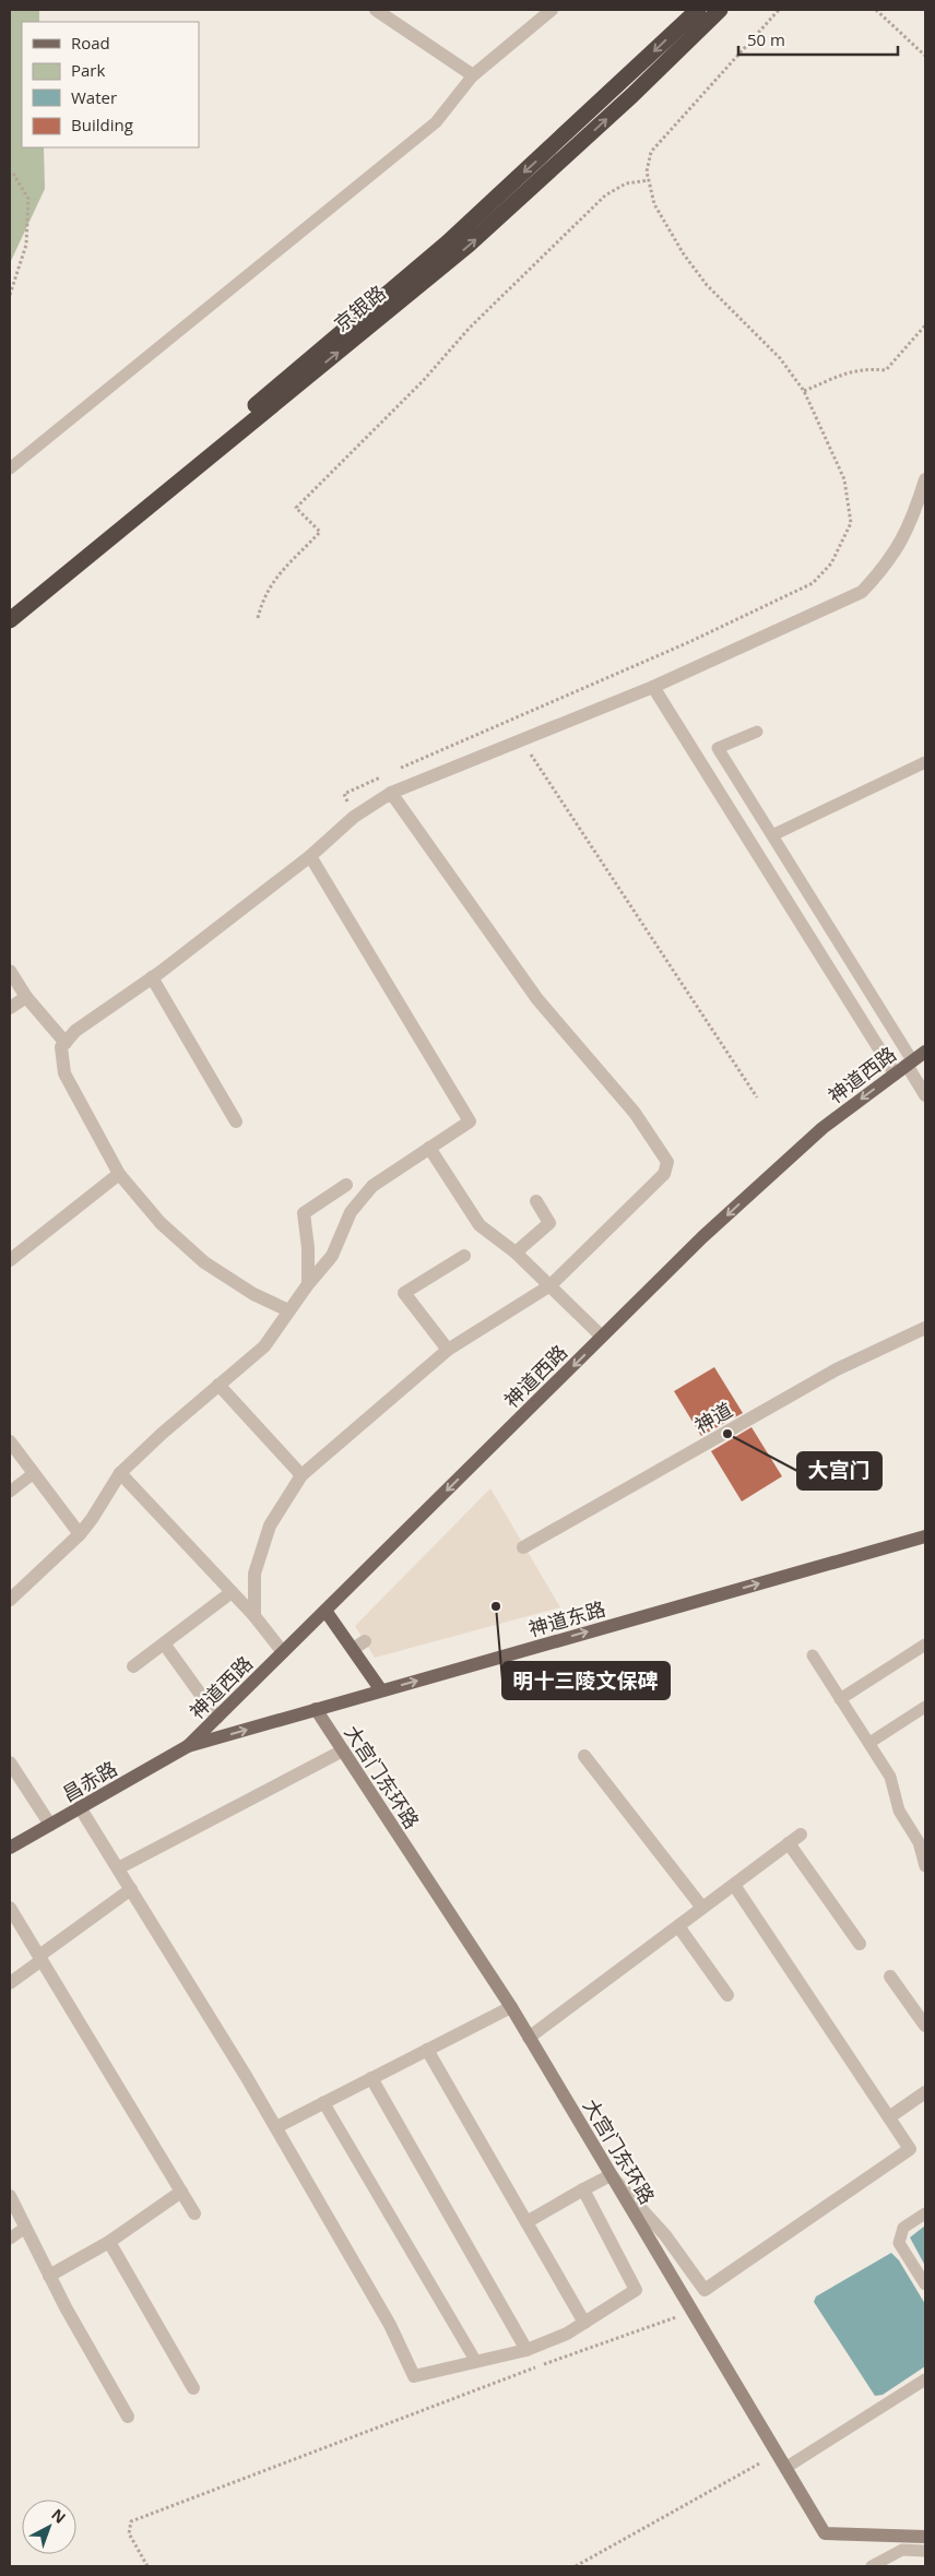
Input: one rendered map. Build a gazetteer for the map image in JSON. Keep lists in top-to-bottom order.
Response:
{
  "streets": {
    "highway": ["京银路"],
    "main road": ["神道西路", "神道东路", "昌赤路"],
    "street": ["神道", "大宫门东环路"]
  },
  "crossings": [
    ["神道西路", "神道东路"],
    ["神道西路", "昌赤路"],
    ["神道东路", "大宫门东环路"],
    ["神道东路", "昌赤路"]
  ],
  "one_way": ["神道西路", "神道东路"],
  "places": ["大宫门", "明十三陵文保碑"],
  "legend": [
    "Road",
    "Park",
    "Water",
    "Building"
  ],
  "scale_bar": "50 m",
  "north": "top right"
}
